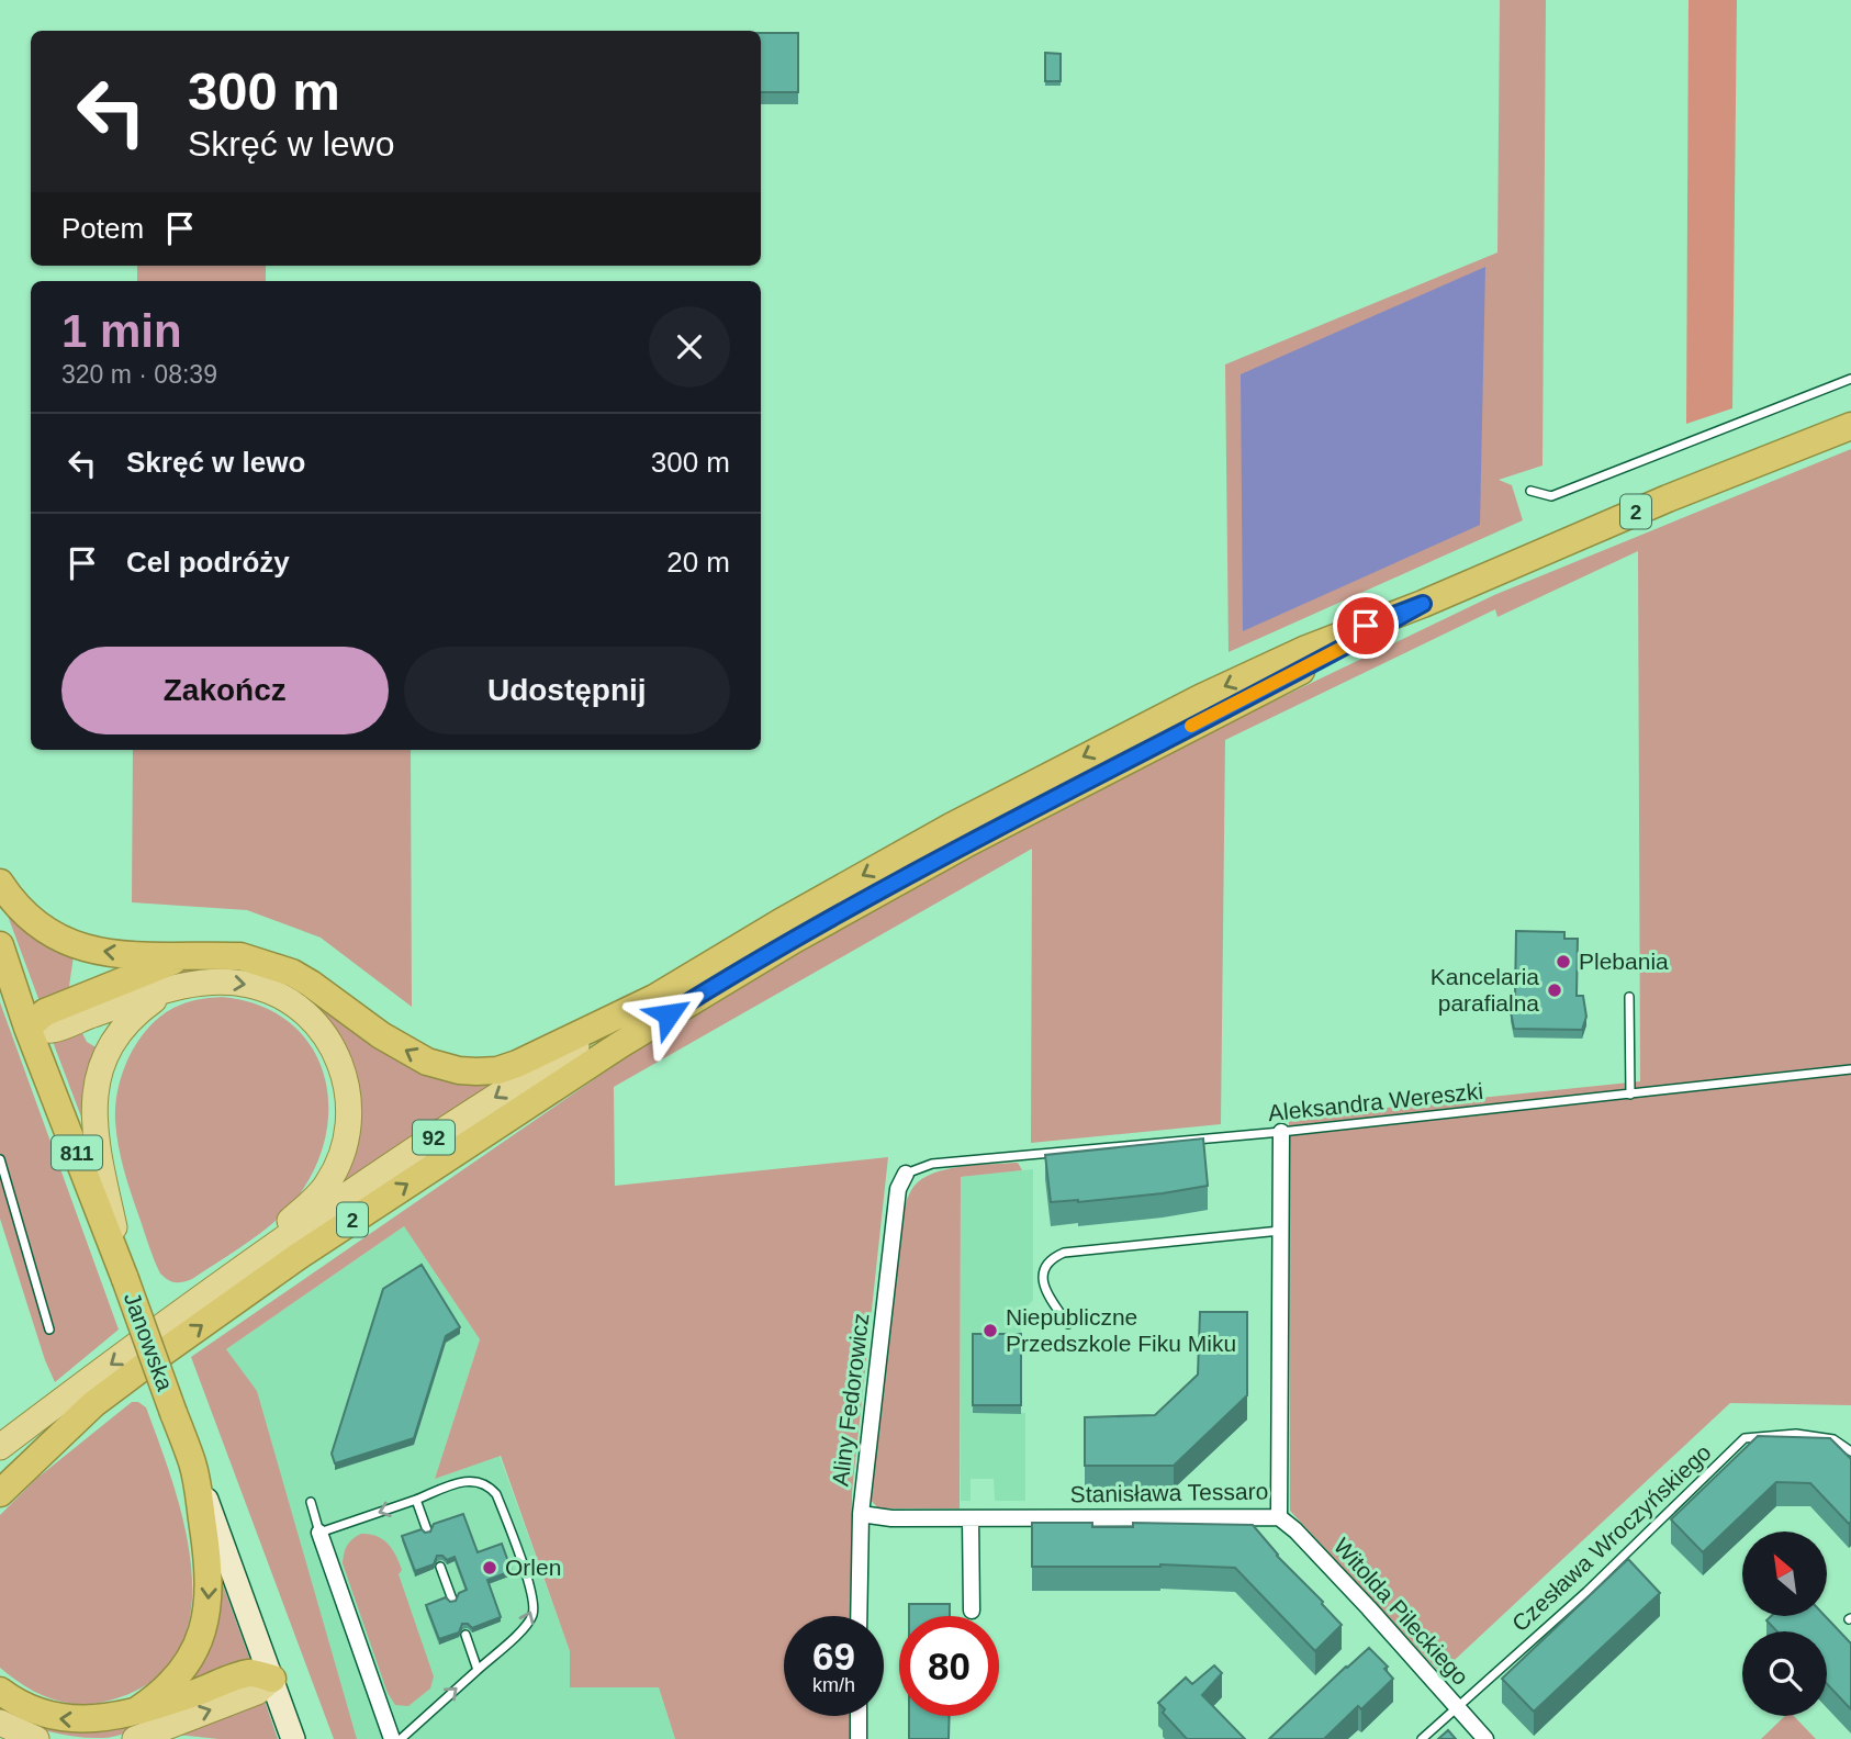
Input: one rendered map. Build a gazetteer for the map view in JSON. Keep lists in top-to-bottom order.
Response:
{
  "streets": {
    "highway": ["2", "811", "Janowska"],
    "main road": ["92"],
    "street": ["Aliny Fedorowicz", "Stanisława Tessaro", "Witolda Pileckiego"],
    "lane": ["Aleksandra Wereszki", "Czesława Wroczyńskiego"]
  },
  "crossings": [
    ["2", "92"],
    ["Aleksandra Wereszki", "Aliny Fedorowicz"],
    ["Aleksandra Wereszki", "Stanisława Tessaro"],
    ["Aliny Fedorowicz", "Stanisława Tessaro"],
    ["Stanisława Tessaro", "Witolda Pileckiego"],
    ["Czesława Wroczyńskiego", "Witolda Pileckiego"]
  ],
  "places": [
    "Plebania",
    "Kancelaria parafialna",
    "Niepubliczne Przedszkole Fiku Miku",
    "Orlen"
  ],
  "north": "top left",
  "page": {
    "turn": ["300 m", "Skręć w lewo"],
    "then": "Potem",
    "heading": ["1 min", "320 m · 08:39"],
    "list": [
      {
        "name": "Skręć w lewo",
        "value": "300 m"
      },
      {
        "name": "Cel podróży",
        "value": "20 m"
      }
    ],
    "buttons": ["Zakończ", "Udostępnij"],
    "speed": "69 km/h",
    "limit": "80"
  }
}
